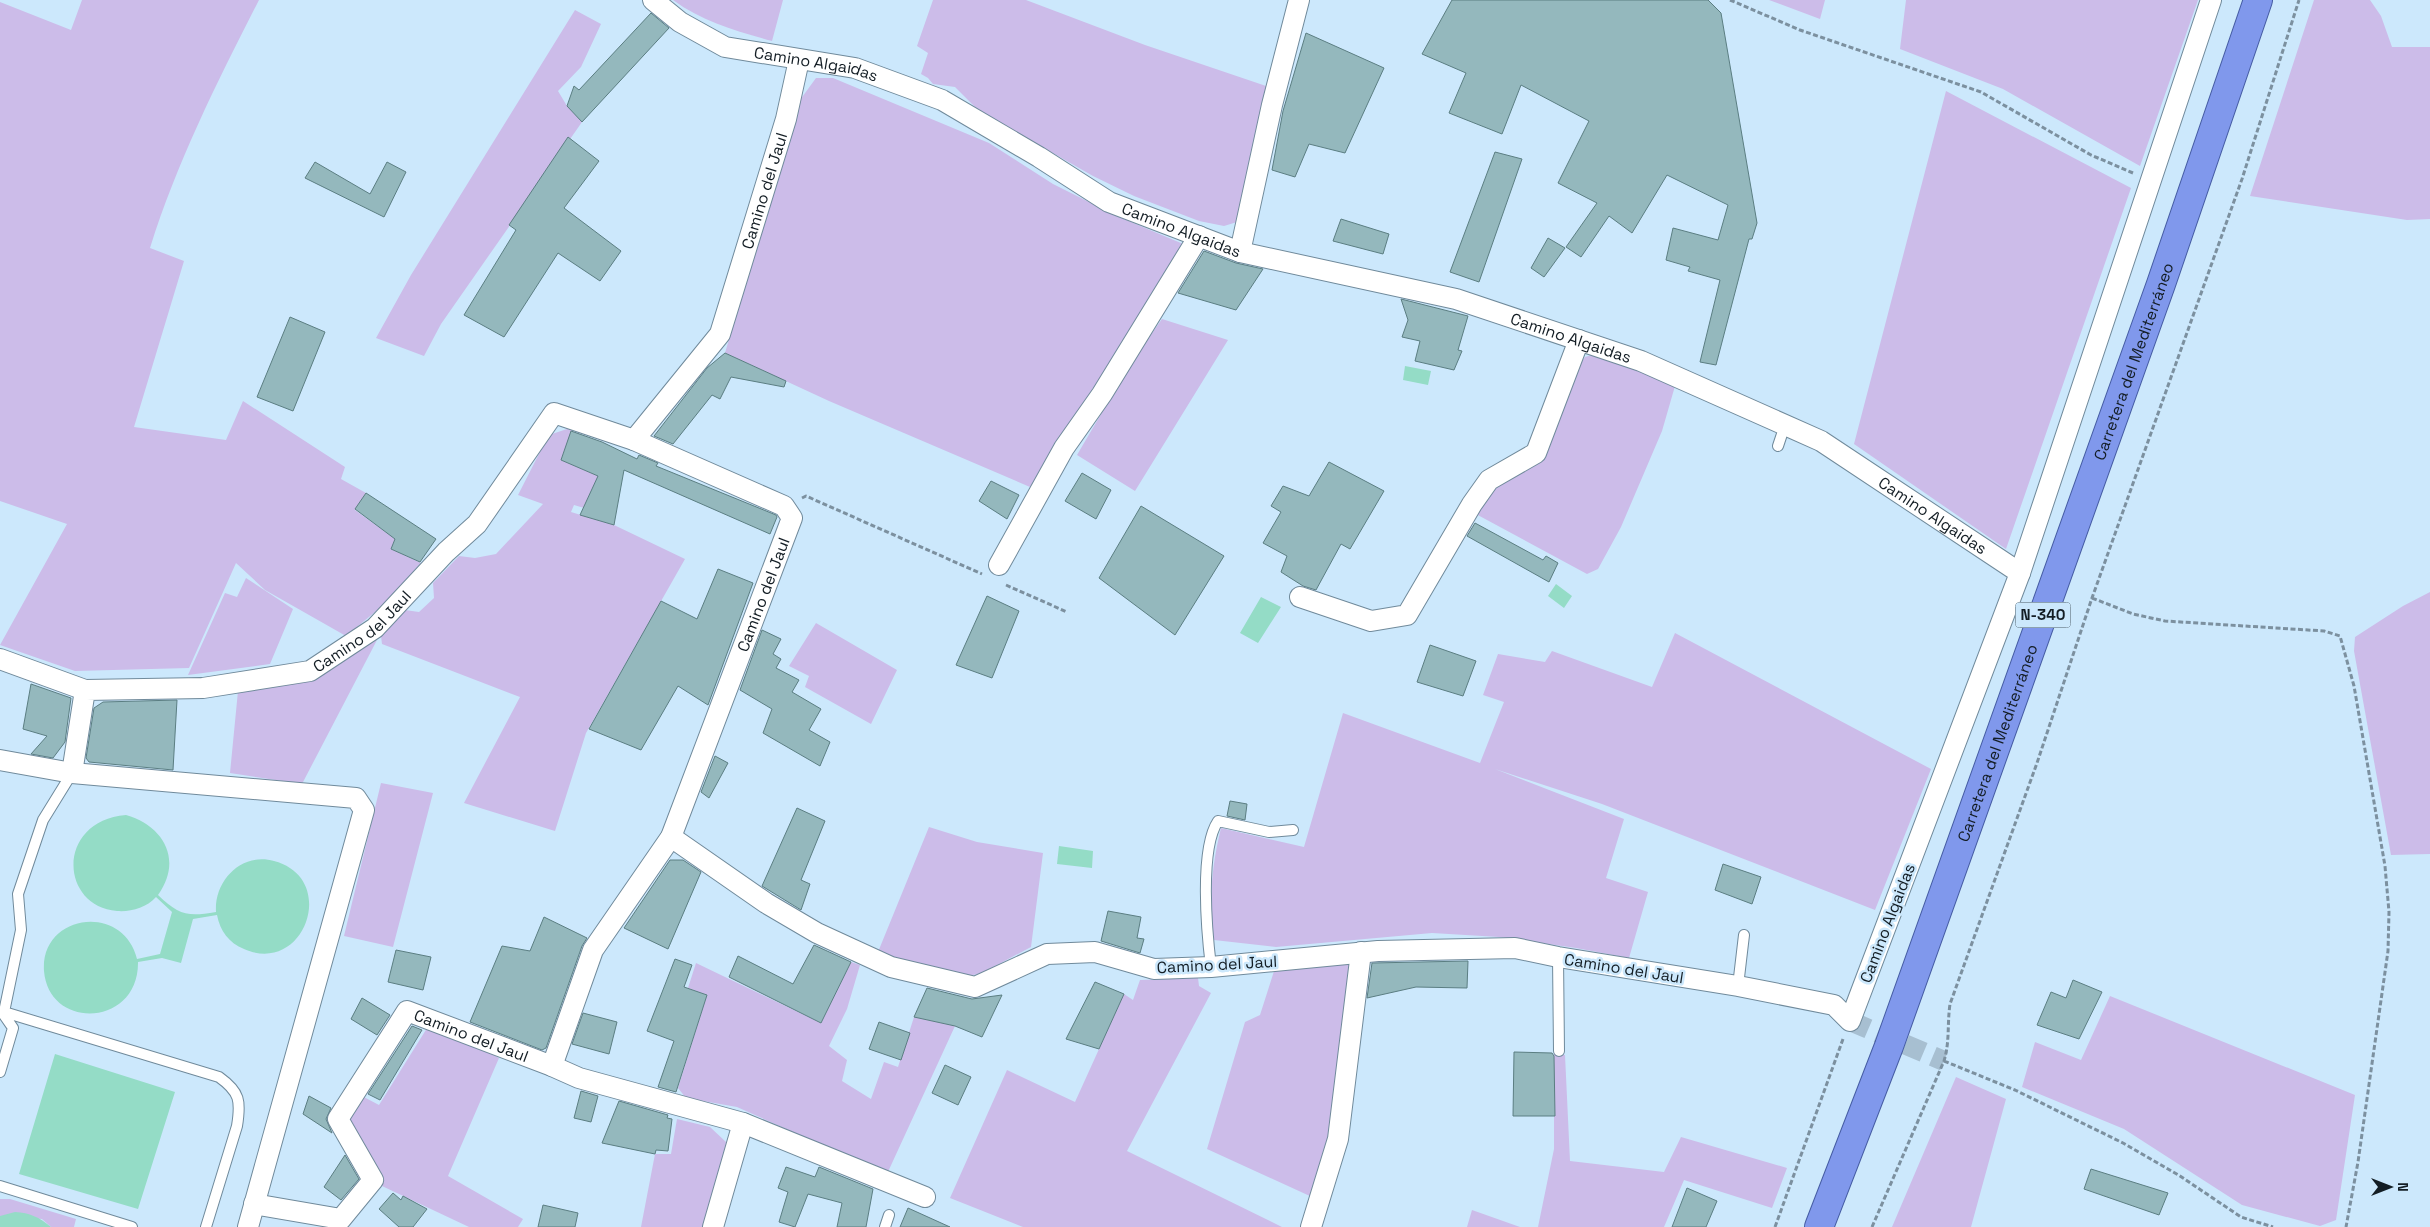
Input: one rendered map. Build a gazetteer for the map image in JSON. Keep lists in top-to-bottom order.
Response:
{
  "streets": {
    "highway": ["Carretera del Mediterráneo", "N-340"],
    "street": ["Camino Algaidas", "Camino del Jaul"]
  },
  "crossings": [
    ["Camino Algaidas", "Camino del Jaul"]
  ],
  "north": "right"
}
